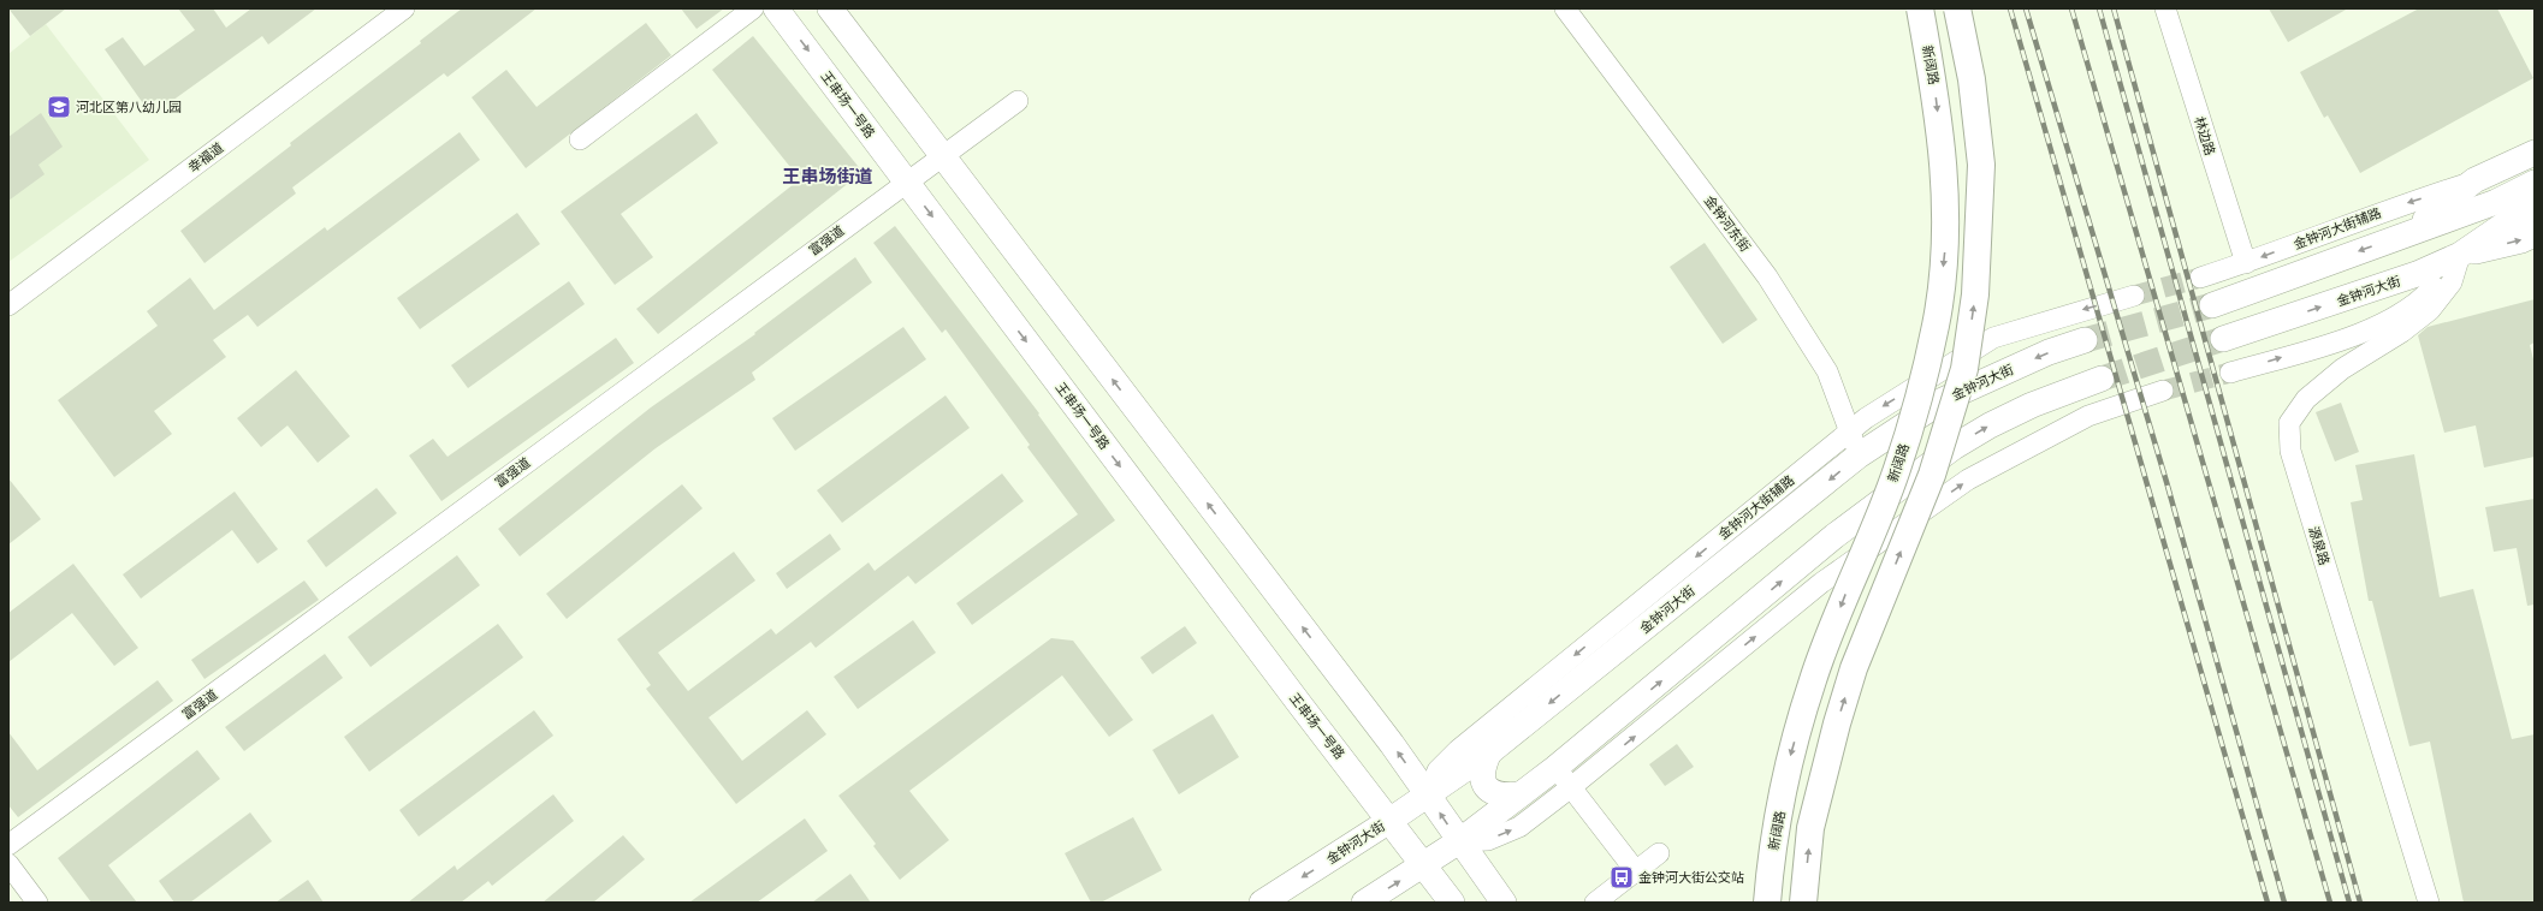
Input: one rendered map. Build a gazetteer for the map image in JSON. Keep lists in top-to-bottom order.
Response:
{
  "streets": {
    "highway": ["新阔路"],
    "main road": ["王串场一号路", "金钟河大街"],
    "street": [
      "林边路",
      "幸福道",
      "金钟河东街",
      "金钟河大街辅路",
      "富强道",
      "源泉路"
    ]
  },
  "crossings": [
    ["王串场一号路", "富强道"],
    ["王串场一号路", "金钟河大街"],
    ["林边路", "金钟河大街辅路"],
    ["金钟河东街", "金钟河大街辅路"],
    ["金钟河东街", "金钟河大街"],
    ["金钟河大街辅路", "金钟河大街"],
    ["金钟河大街", "源泉路"]
  ],
  "districts": ["王串场街道"],
  "places": {
    "school or university": ["河北区第八幼儿园"],
    "bus stop": ["金钟河大街公交站"]
  }
}
